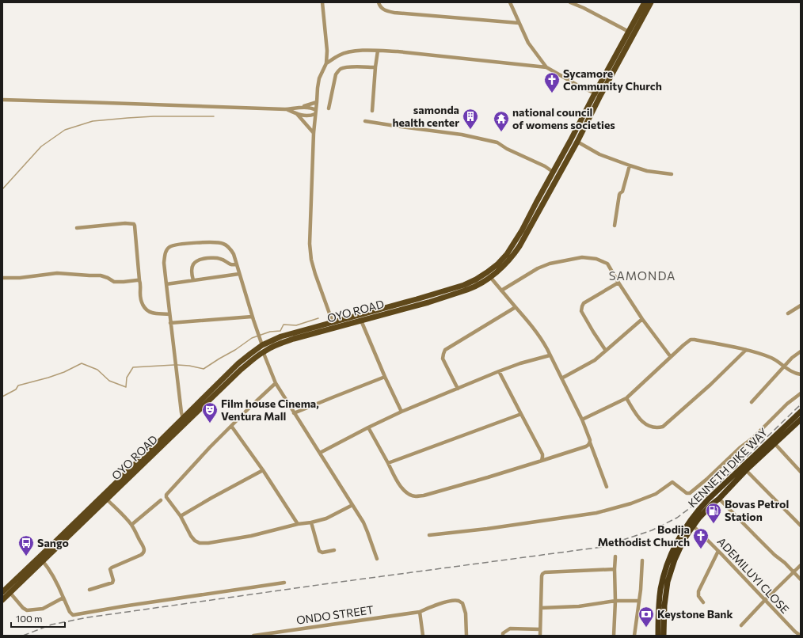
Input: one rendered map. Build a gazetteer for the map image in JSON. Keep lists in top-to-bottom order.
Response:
{
  "streets": {
    "highway": ["KENNETH DIKE WAY"],
    "main road": ["OYO ROAD"],
    "street": ["ADEMILUYI CLOSE", "ONDO STREET"]
  },
  "crossings": [
    ["KENNETH DIKE WAY", "ADEMILUYI CLOSE"]
  ],
  "districts": ["SAMONDA"],
  "places": {
    "church": ["Sycamore Community Church", "Bodija Methodist Church"],
    "building": ["samonda health center"],
    "temple": ["national council of womens societies"],
    "theatre": ["Film house Cinema, Ventura Mall"],
    "fuel station": ["Bovas Petrol Station"],
    "bus stop": ["Sango"],
    "bank": ["Keystone Bank"]
  },
  "scale_bar": "100 m"
}
